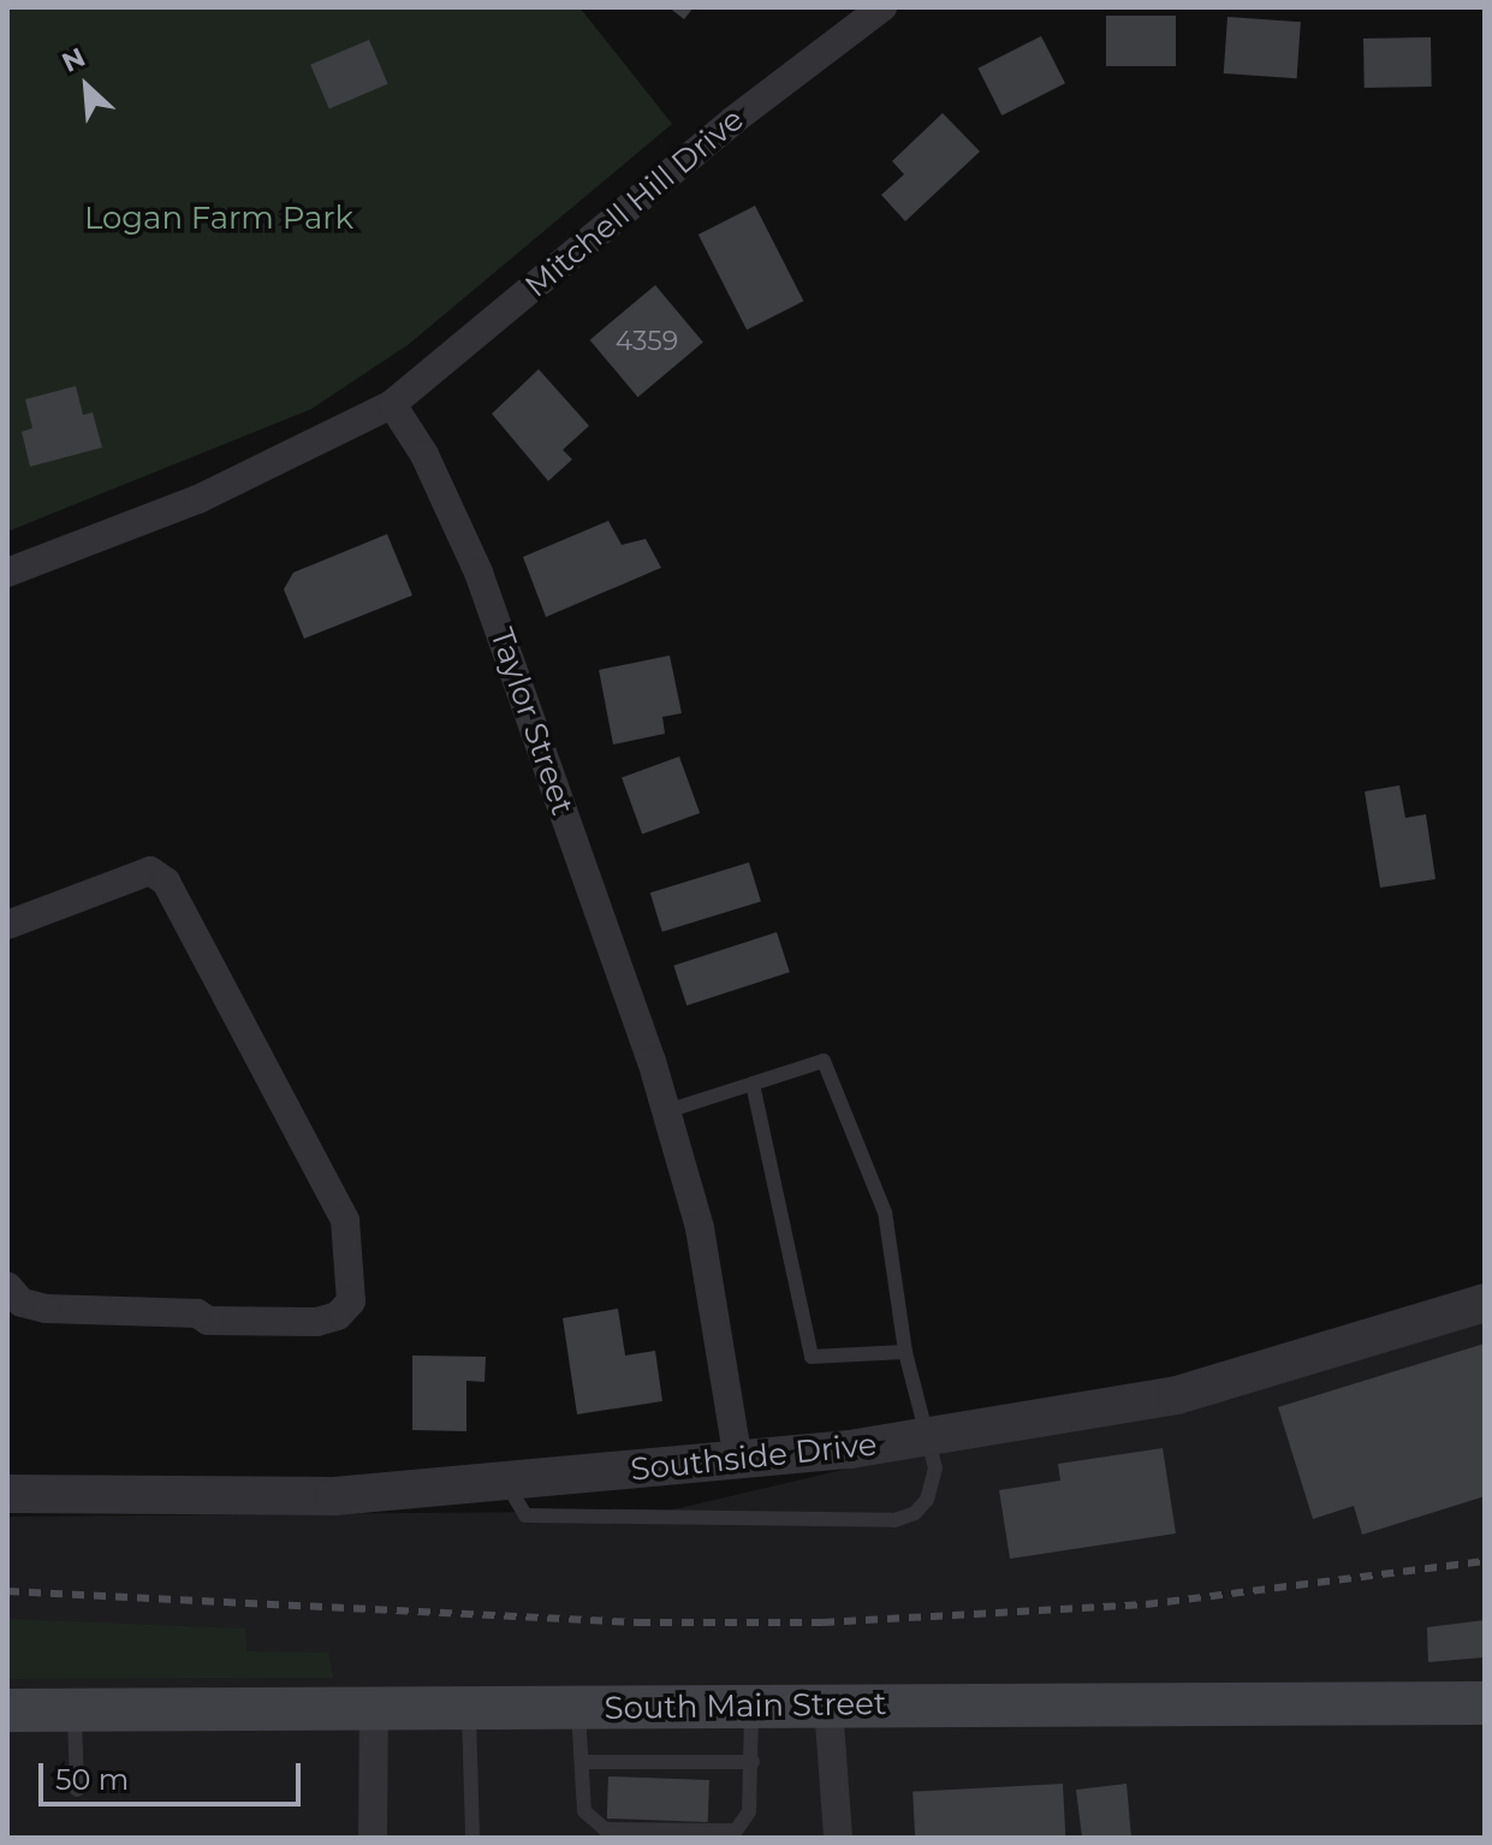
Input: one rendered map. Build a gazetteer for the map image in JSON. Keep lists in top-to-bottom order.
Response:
{
  "streets": {
    "main road": ["South Main Street"],
    "street": ["Mitchell Hill Drive", "Taylor Street", "Southside Drive"]
  },
  "crossings": [
    ["Mitchell Hill Drive", "Taylor Street"],
    ["Taylor Street", "Southside Drive"]
  ],
  "parks": ["Logan Farm Park"],
  "house_numbers": ["4359"],
  "scale_bar": "50 m",
  "north": "top left"
}
